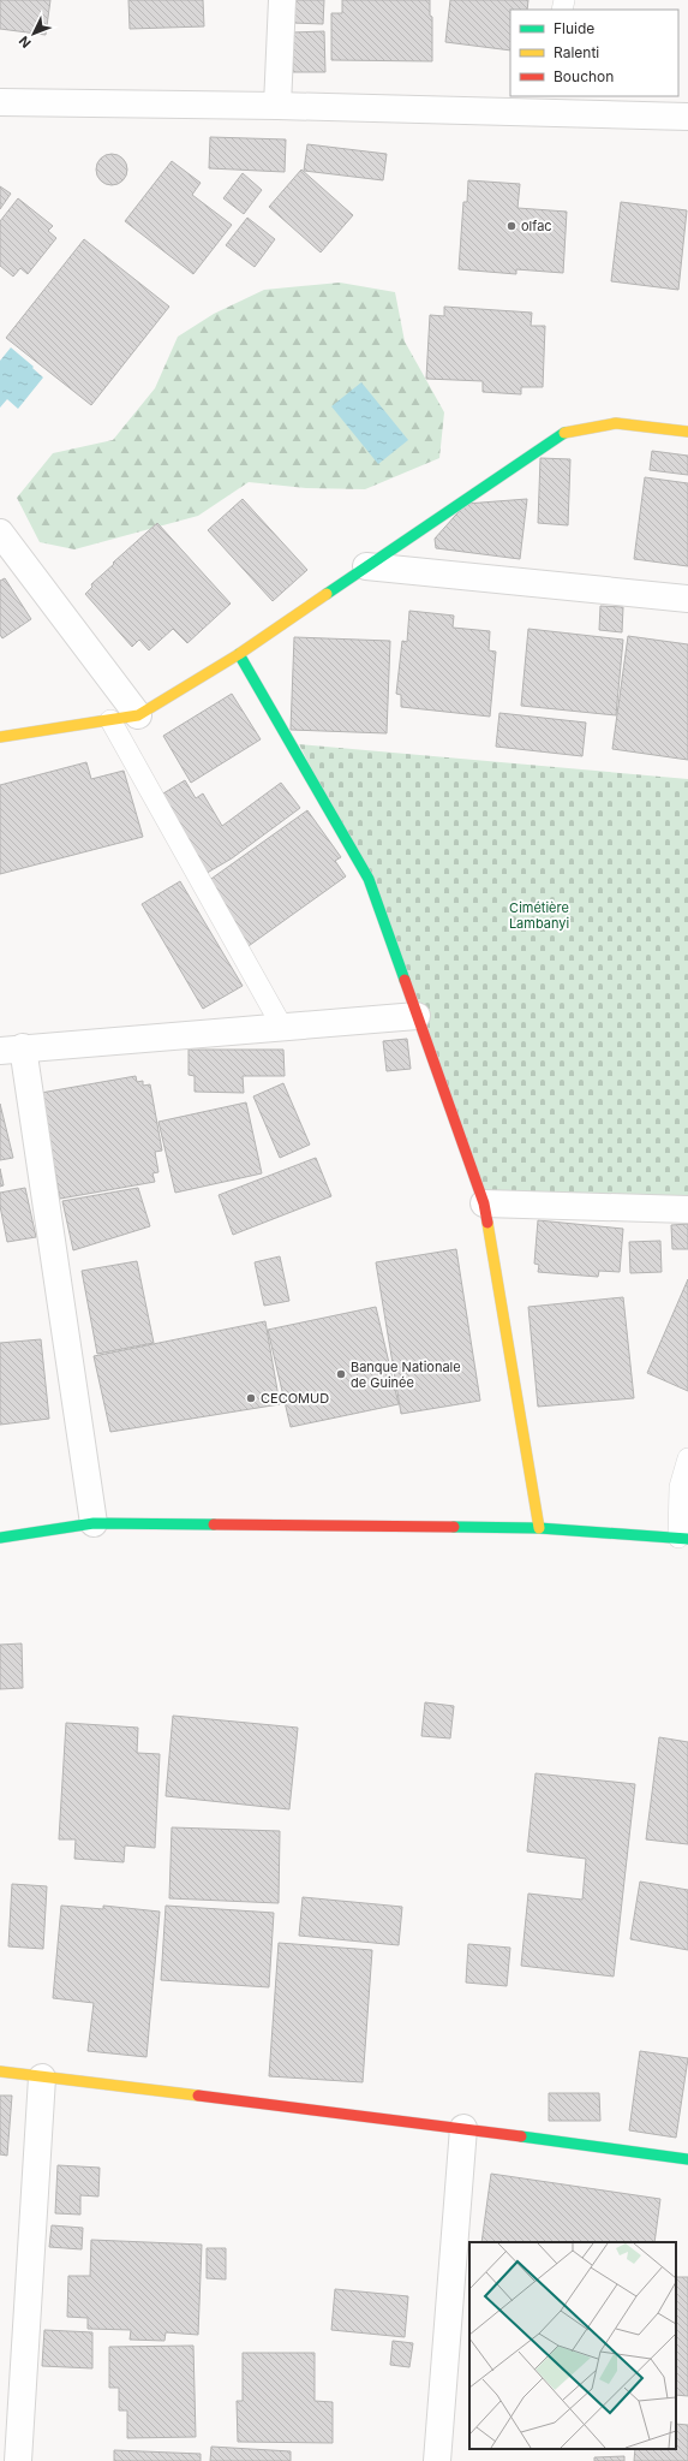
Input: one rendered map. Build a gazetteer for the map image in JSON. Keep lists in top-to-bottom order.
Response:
{
  "parks": ["Cimétière Lambanyi"],
  "places": ["olfac", "Banque Nationale de Guinée", "CECOMUD"],
  "legend": ["Fluide", "Ralenti", "Bouchon"],
  "north": "bottom left"
}
